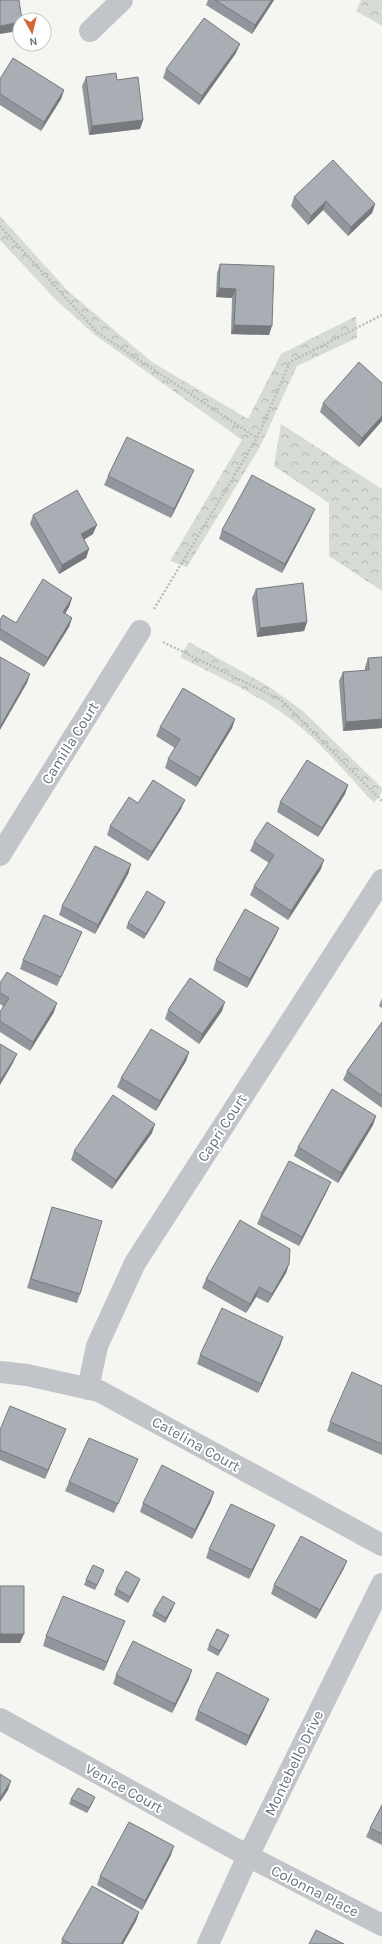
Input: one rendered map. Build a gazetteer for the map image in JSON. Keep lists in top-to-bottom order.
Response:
{
  "streets": {
    "street": [
      "Camilla Court",
      "Capri Court",
      "Catelina Court",
      "Montebello Drive",
      "Venice Court",
      "Colonna Place"
    ]
  },
  "crossings": [
    ["Capri Court", "Catelina Court"],
    ["Montebello Drive", "Venice Court"],
    ["Montebello Drive", "Colonna Place"],
    ["Venice Court", "Colonna Place"]
  ],
  "north": "bottom"
}
